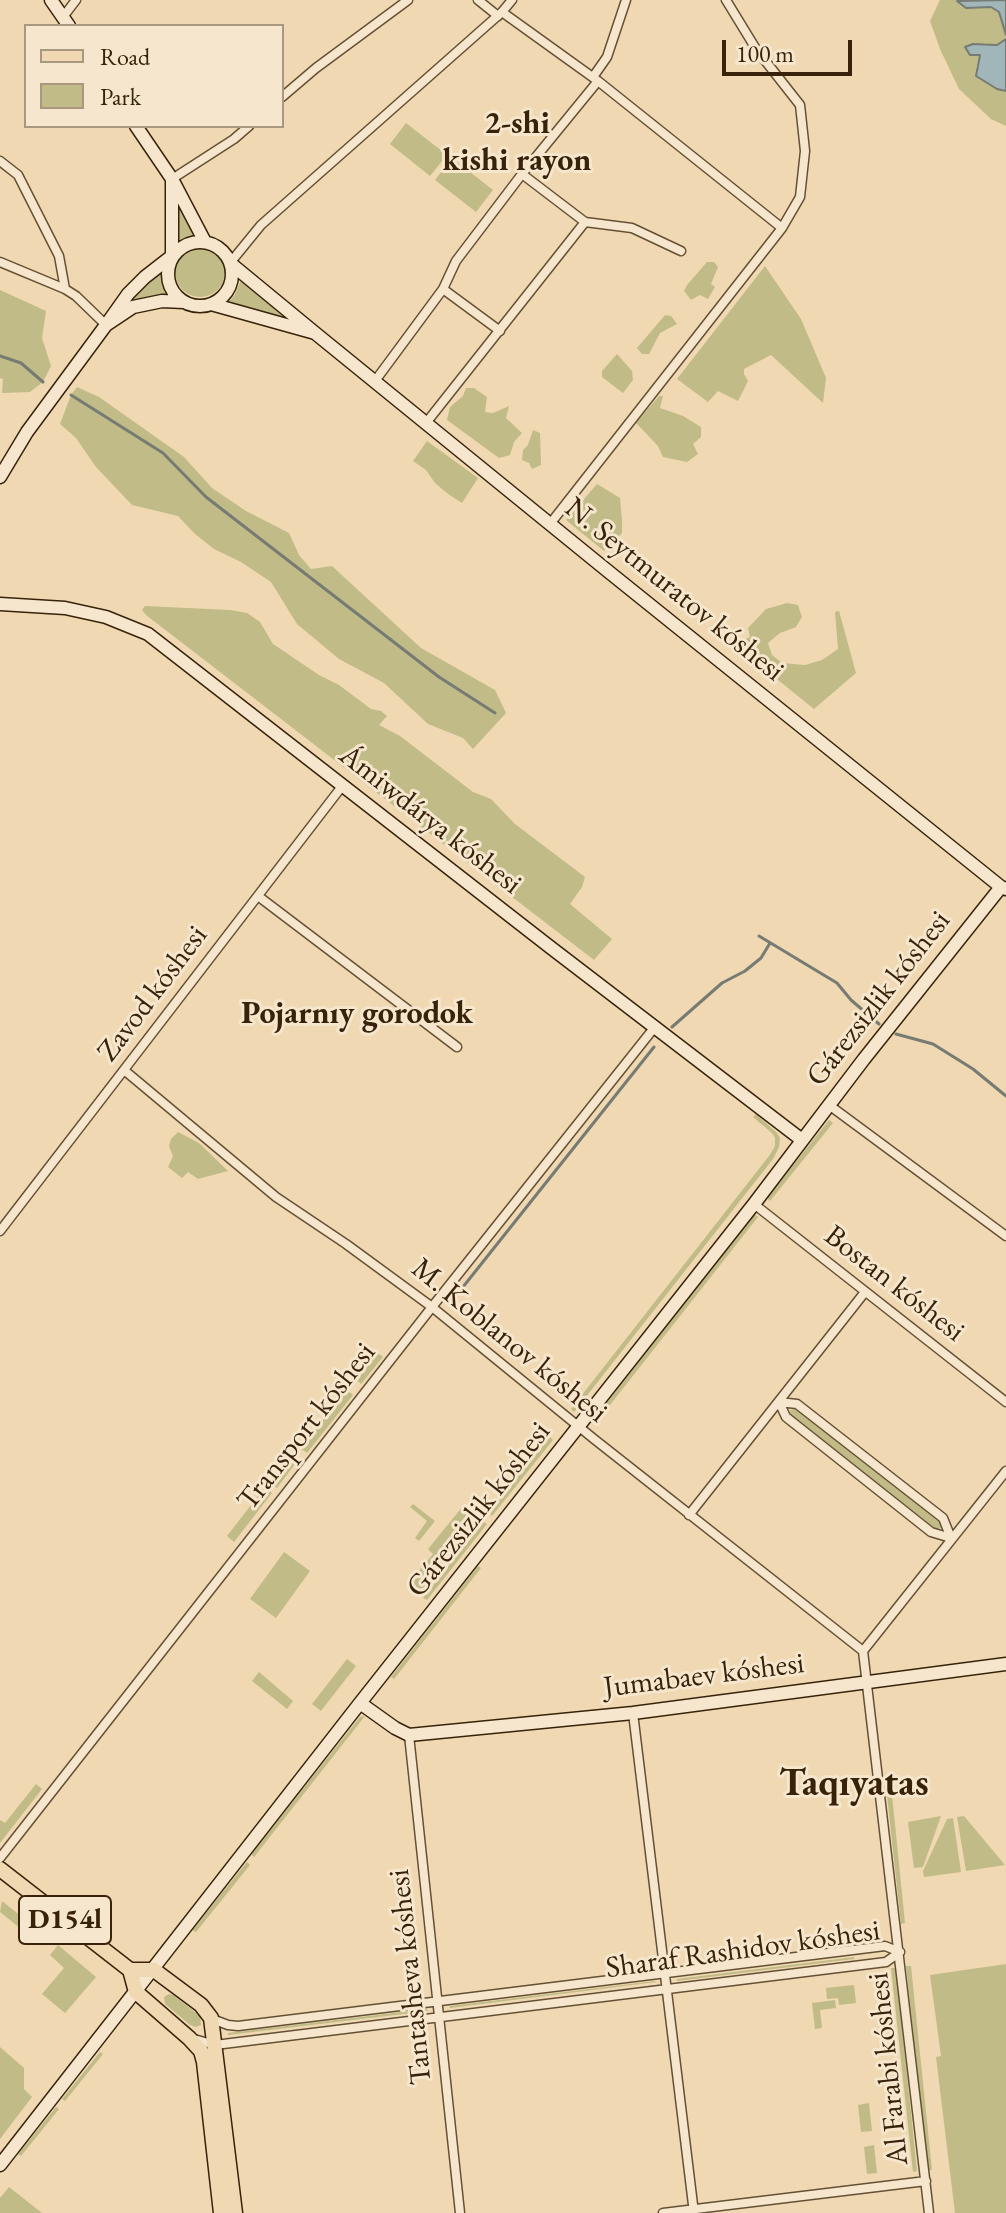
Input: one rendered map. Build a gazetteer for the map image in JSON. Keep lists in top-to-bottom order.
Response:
{
  "streets": {
    "main road": ["D154l"],
    "street": [
      "N. Seytmuratov kóshesi",
      "Ámiwdárya kóshesi",
      "Zavod kóshesi",
      "Gárezsizlik kóshesi",
      "Bostan kóshesi",
      "M. Koblanov kóshesi",
      "Transport kóshesi",
      "Jumabaev kóshesi",
      "Sharaf Rashidov kóshesi",
      "Tantasheva kóshesi",
      "Al Farabi kóshesi"
    ]
  },
  "crossings": [
    ["N. Seytmuratov kóshesi", "Gárezsizlik kóshesi"],
    ["Ámiwdárya kóshesi", "Zavod kóshesi"],
    ["Ámiwdárya kóshesi", "Gárezsizlik kóshesi"],
    ["Ámiwdárya kóshesi", "Transport kóshesi"],
    ["Zavod kóshesi", "M. Koblanov kóshesi"],
    ["Gárezsizlik kóshesi", "Bostan kóshesi"],
    ["Gárezsizlik kóshesi", "M. Koblanov kóshesi"],
    ["Gárezsizlik kóshesi", "D154l"],
    ["M. Koblanov kóshesi", "Transport kóshesi"],
    ["M. Koblanov kóshesi", "Al Farabi kóshesi"],
    ["Jumabaev kóshesi", "Tantasheva kóshesi"],
    ["Jumabaev kóshesi", "Al Farabi kóshesi"],
    ["Sharaf Rashidov kóshesi", "Tantasheva kóshesi"],
    ["Sharaf Rashidov kóshesi", "Al Farabi kóshesi"]
  ],
  "districts": ["2-shi kishi rayon", "Pojarnıy gorodok", "Taqıyatas"],
  "legend": ["Road", "Park"],
  "scale_bar": "100 m"
}
